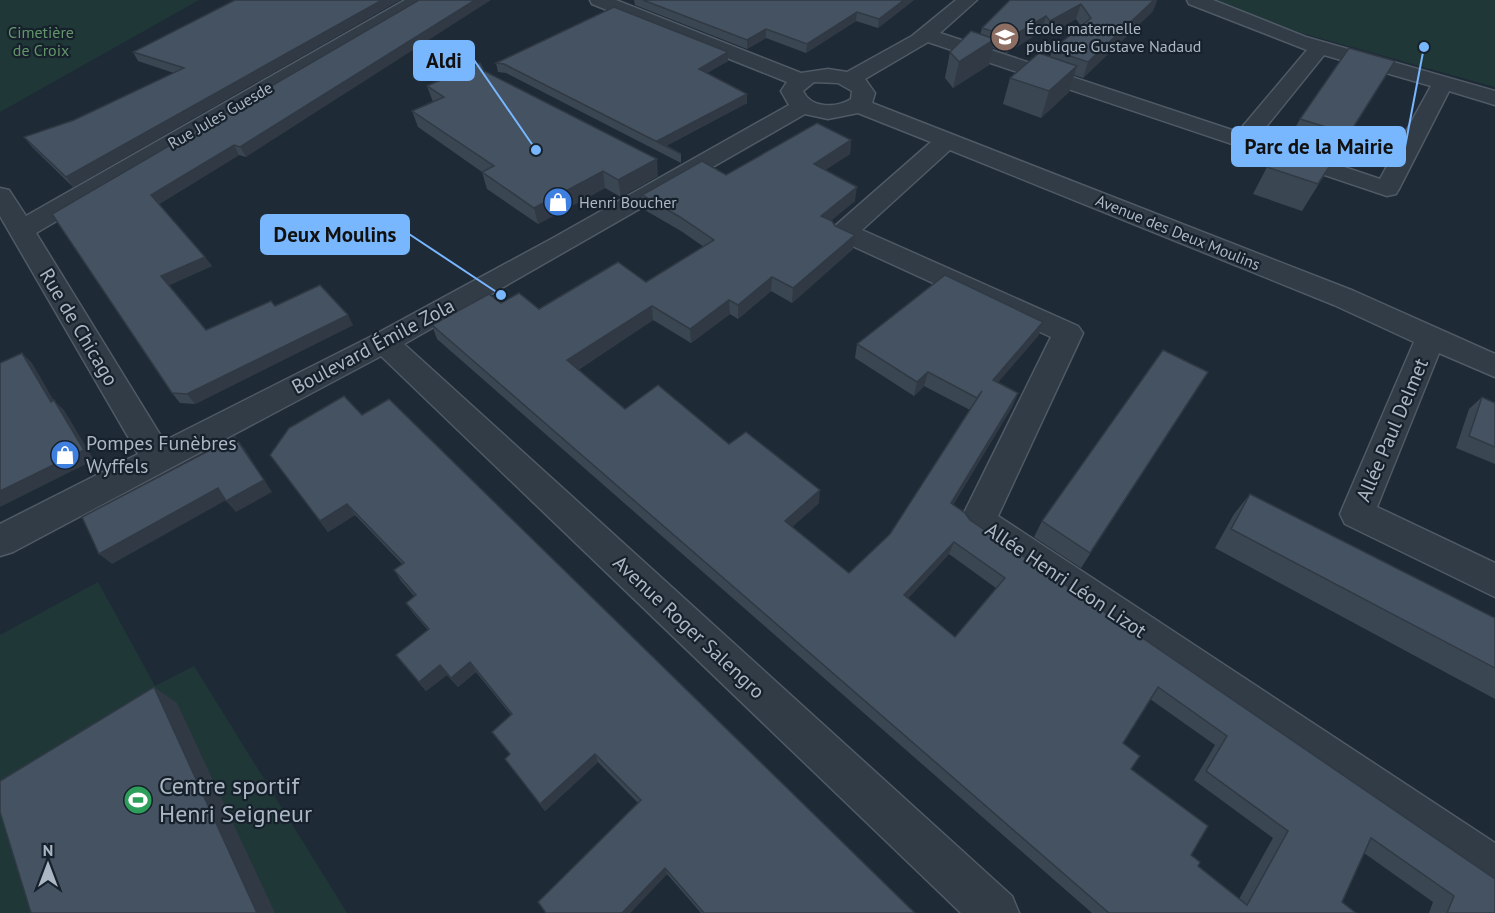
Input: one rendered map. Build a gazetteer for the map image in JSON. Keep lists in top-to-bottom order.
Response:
{
  "streets": {
    "street": [
      "Rue Jules Guesde",
      "Avenue des Deux Moulins",
      "Rue de Chicago",
      "Boulevard Émile Zola",
      "Allée Paul Delmet",
      "Allée Henri Léon Lizot",
      "Avenue Roger Salengro"
    ]
  },
  "crossings": [
    ["Rue Jules Guesde", "Rue de Chicago"],
    ["Avenue des Deux Moulins", "Allée Paul Delmet"],
    ["Avenue des Deux Moulins", "Allée Henri Léon Lizot"],
    ["Rue de Chicago", "Boulevard Émile Zola"],
    ["Boulevard Émile Zola", "Avenue Roger Salengro"]
  ],
  "parks": ["Cimetière de Croix"],
  "places": {
    "school or university": ["École maternelle publique Gustave Nadaud"],
    "other": ["Parc de la Mairie", "Aldi", "Deux Moulins"],
    "shop": ["Henri Boucher", "Pompes Funèbres Wyffels"],
    "sports": ["Centre sportif Henri Seigneur"]
  },
  "north": "top"
}
